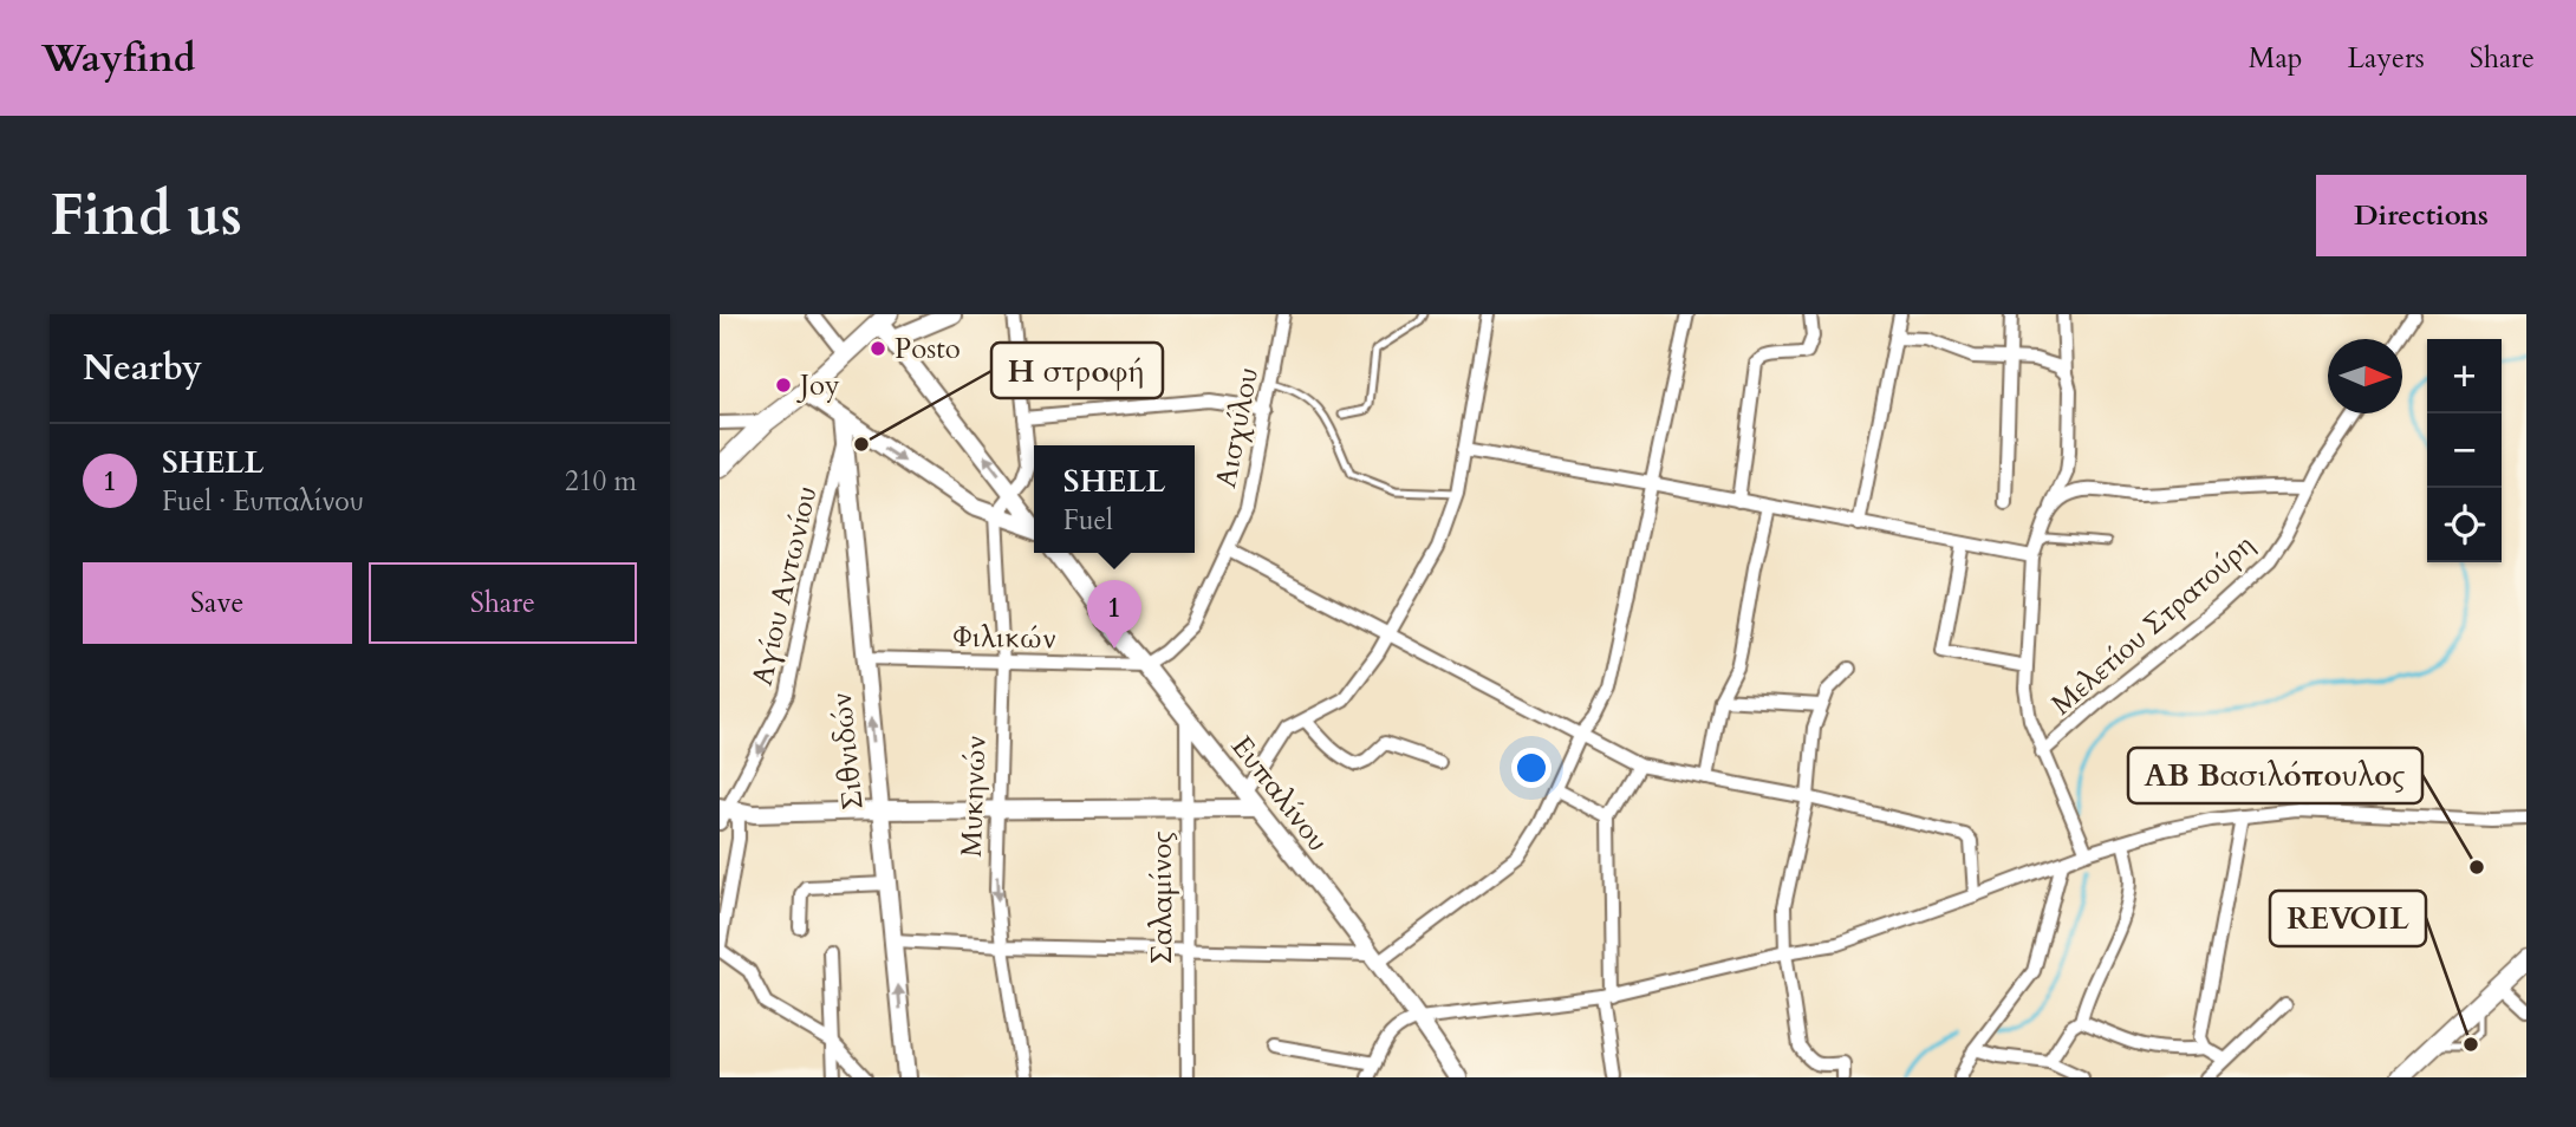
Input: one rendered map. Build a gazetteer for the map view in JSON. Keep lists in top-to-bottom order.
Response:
{
  "streets": {
    "street": [
      "Αισχύλου",
      "Αγίου Αντωνίου",
      "Μελετίου Στρατούρη",
      "Φιλικών",
      "Σιθνιδών",
      "Ευπαλίνου",
      "Μυκηνών",
      "Σαλαμίνος"
    ]
  },
  "crossings": [
    ["Αισχύλου", "Φιλικών"],
    ["Αισχύλου", "Ευπαλίνου"],
    ["Αγίου Αντωνίου", "Σιθνιδών"],
    ["Φιλικών", "Σιθνιδών"],
    ["Φιλικών", "Ευπαλίνου"],
    ["Φιλικών", "Μυκηνών"],
    ["Ευπαλίνου", "Σαλαμίνος"]
  ],
  "one_way": ["Αγίου Αντωνίου"],
  "places": [
    "Posto",
    "Joy",
    "Η στροφή",
    "ΑΒ Βασιλόπουλος",
    "REVOIL"
  ],
  "north": "right",
  "page": {
    "header": "Wayfind",
    "nav": ["Map", "Layers", "Share"],
    "buttons": [
      "Directions",
      ["Save", "Share"]
    ],
    "title": "Find us",
    "heading": "Nearby",
    "map_buttons": ["+", "−"],
    "list": [
      {
        "mark": "1",
        "name": "SHELL",
        "note": "Fuel · Ευπαλίνου",
        "value": "210 m"
      }
    ],
    "popup": ["SHELL", "Fuel"],
    "pins": "1"
  }
}
